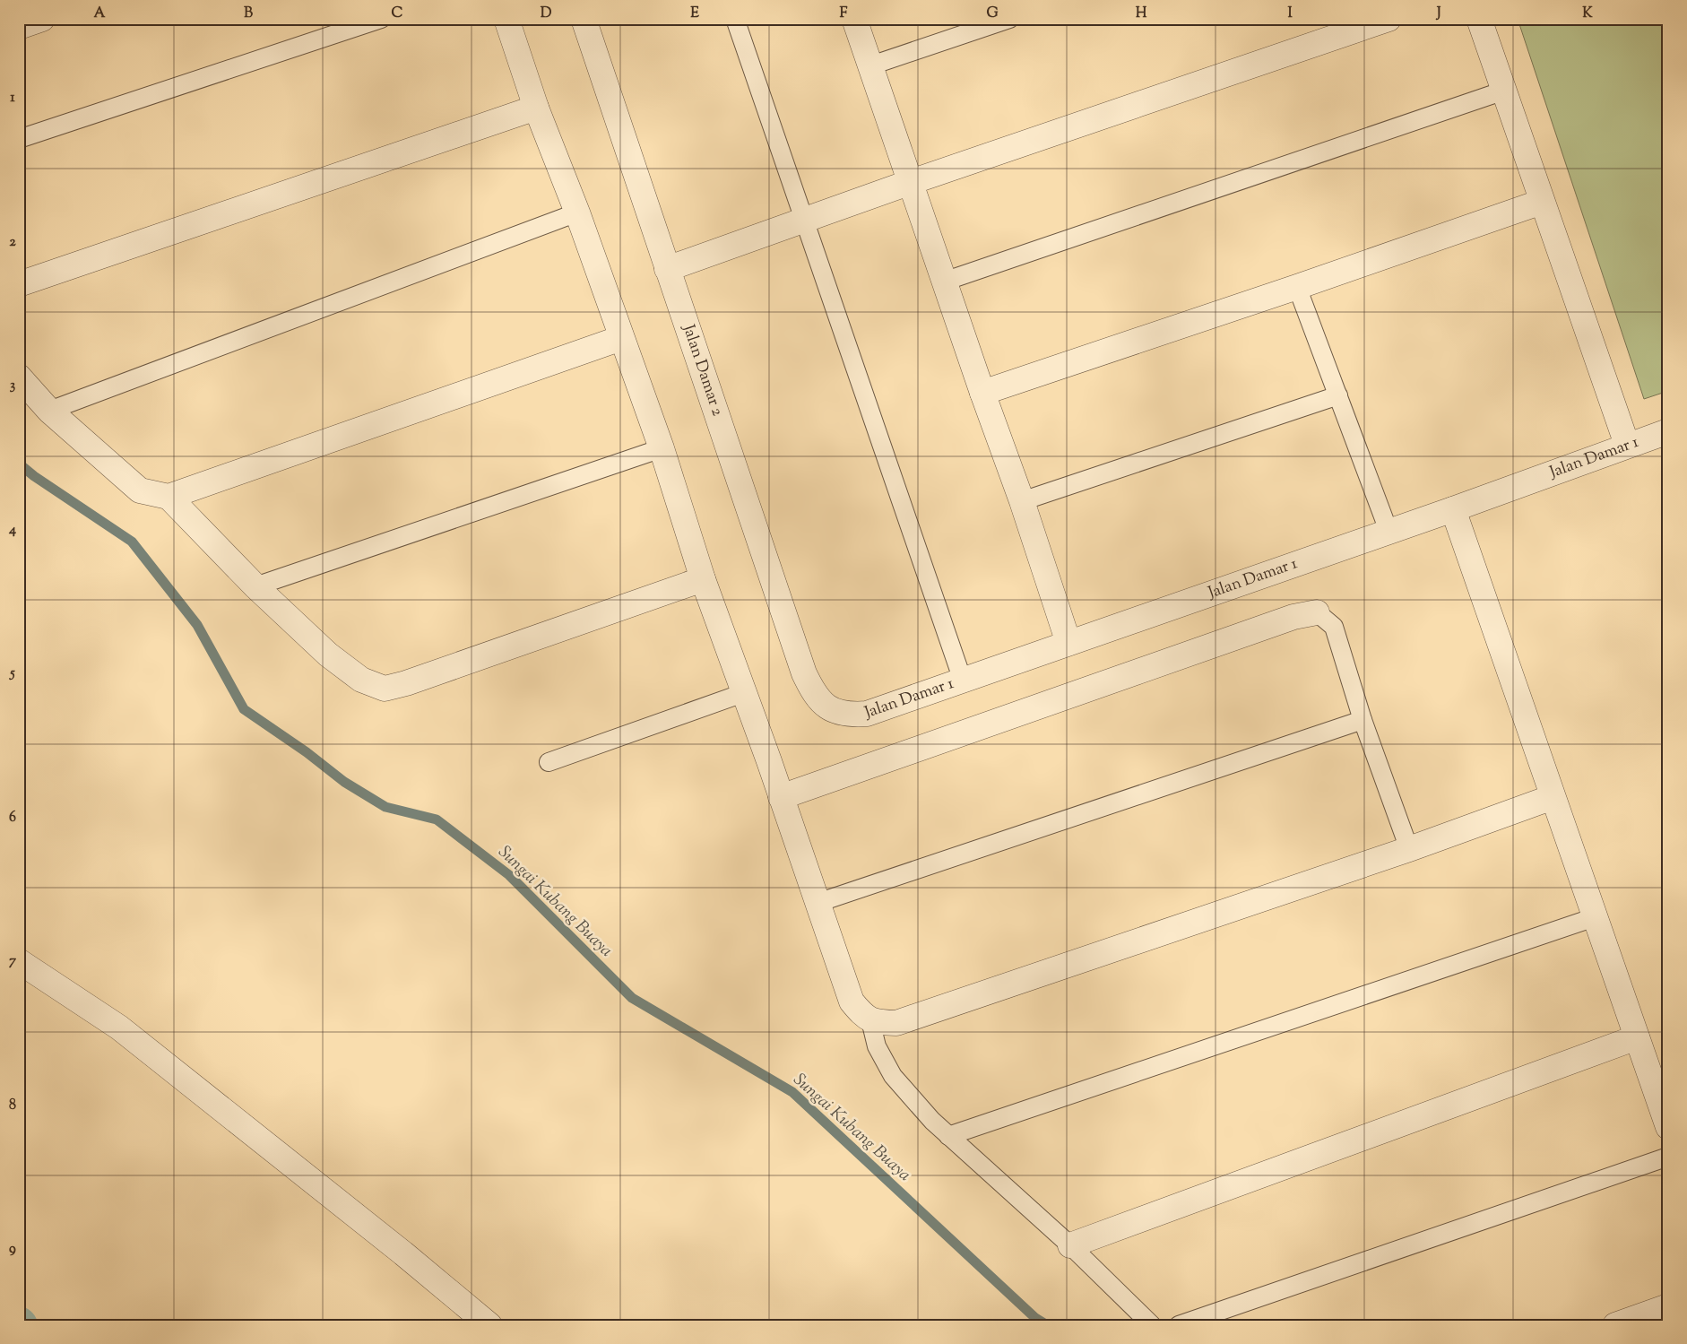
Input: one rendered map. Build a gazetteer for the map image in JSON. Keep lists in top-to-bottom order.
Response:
{
  "streets": {
    "street": ["Jalan Damar 2", "Jalan Damar 1"]
  },
  "crossings": [
    ["Jalan Damar 2", "Jalan Damar 1"]
  ],
  "water": ["Sungai Kubang Buaya"],
  "grid": {
    "columns": [
      "A",
      "B",
      "C",
      "D",
      "E",
      "F",
      "G",
      "H",
      "I",
      "J",
      "K"
    ],
    "rows": [
      "1",
      "2",
      "3",
      "4",
      "5",
      "6",
      "7",
      "8",
      "9"
    ]
  }
}
